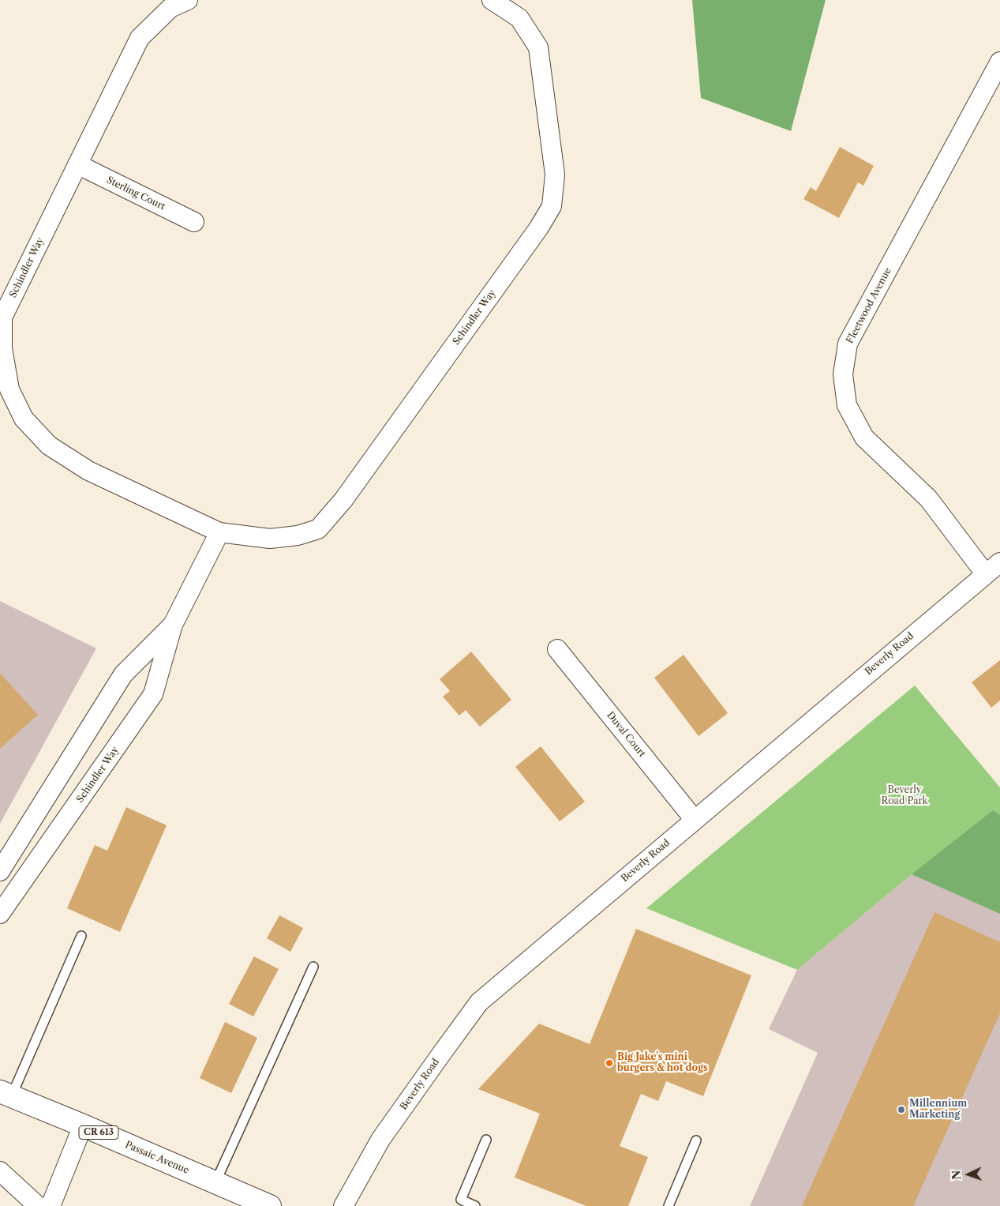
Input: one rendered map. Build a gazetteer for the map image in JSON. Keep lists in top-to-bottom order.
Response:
{
  "streets": {
    "main road": ["CR 613", "Passaic Avenue"],
    "street": [
      "Sterling Court",
      "Schindler Way",
      "Fleetwood Avenue",
      "Beverly Road",
      "Duval Court"
    ]
  },
  "crossings": [
    ["Sterling Court", "Schindler Way"],
    ["Fleetwood Avenue", "Beverly Road"],
    ["Beverly Road", "Duval Court"]
  ],
  "parks": ["Beverly Road Park"],
  "places": ["Big Jake's mini burgers & hot dogs", "Millennium Marketing"],
  "north": "left"
}
